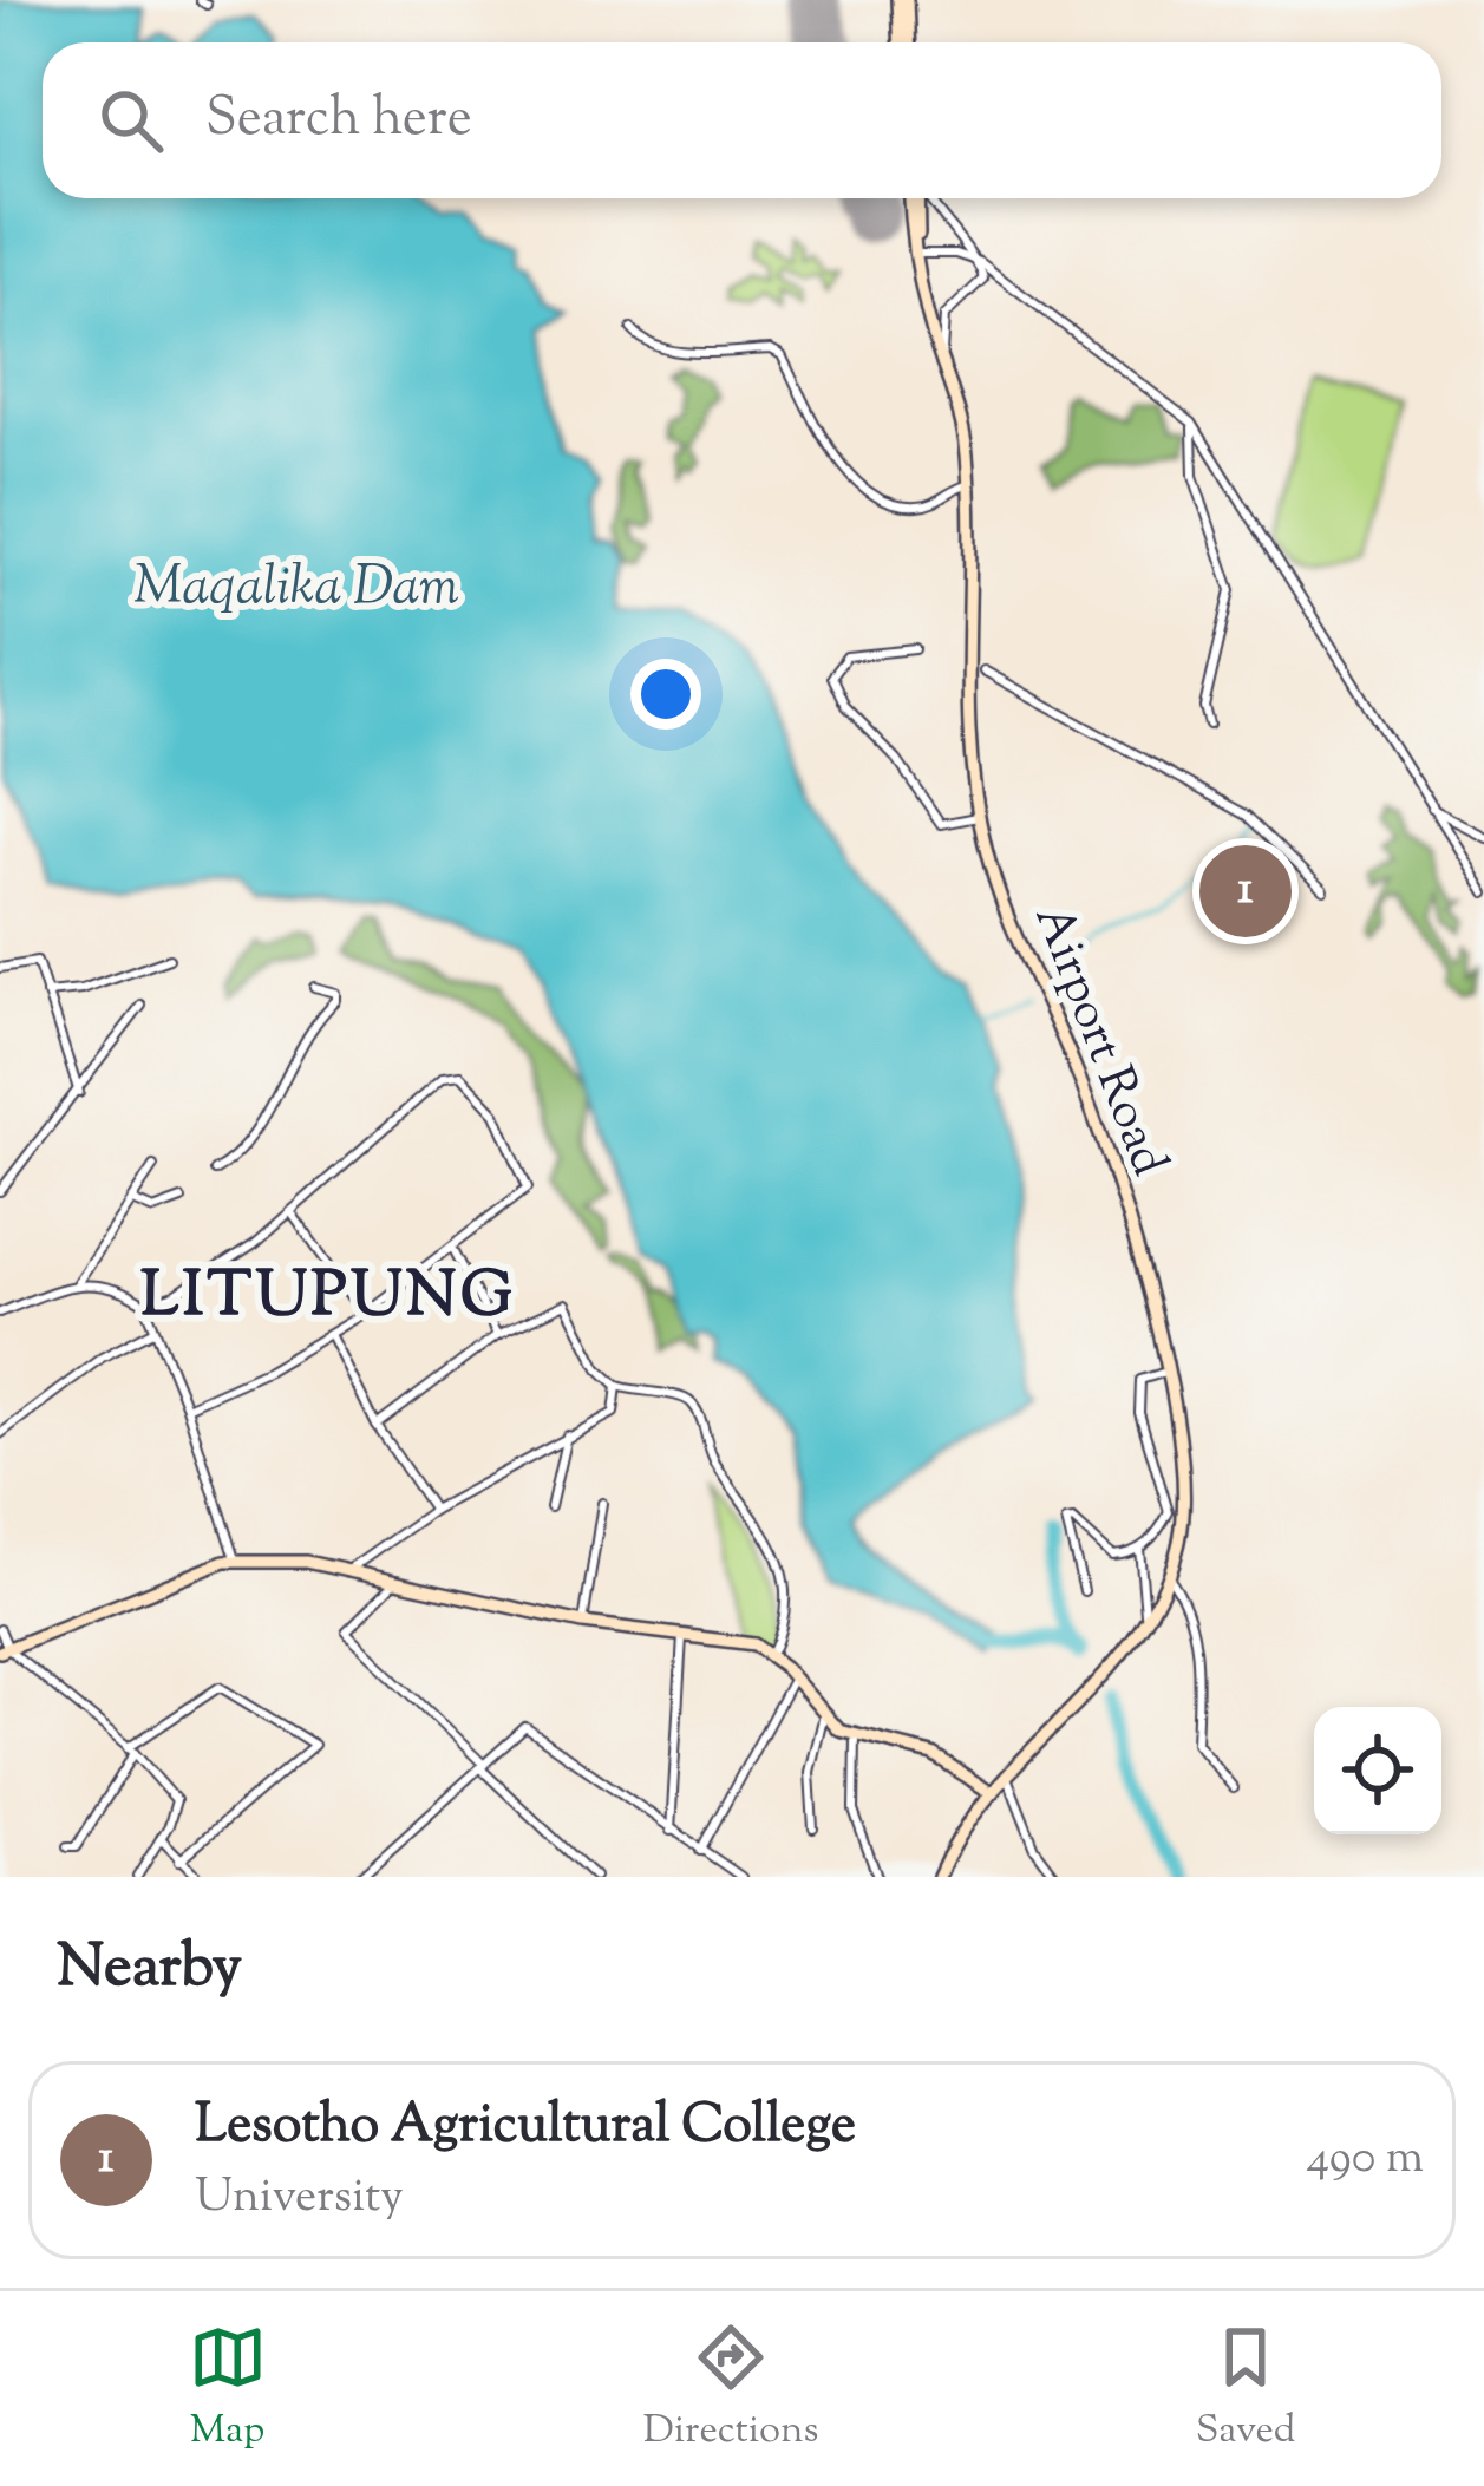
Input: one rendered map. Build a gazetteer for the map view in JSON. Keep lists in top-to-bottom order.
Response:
{
  "streets": {
    "main road": ["Airport Road"]
  },
  "districts": ["LITUPUNG"],
  "water": ["Maqalika Dam"],
  "page": {
    "search": "Search here",
    "pins": "1",
    "heading": "Nearby",
    "list": [
      {
        "mark": "1",
        "name": "Lesotho Agricultural College",
        "note": "University",
        "value": "490 m"
      }
    ],
    "nav": ["Map", "Directions", "Saved"]
  }
}
